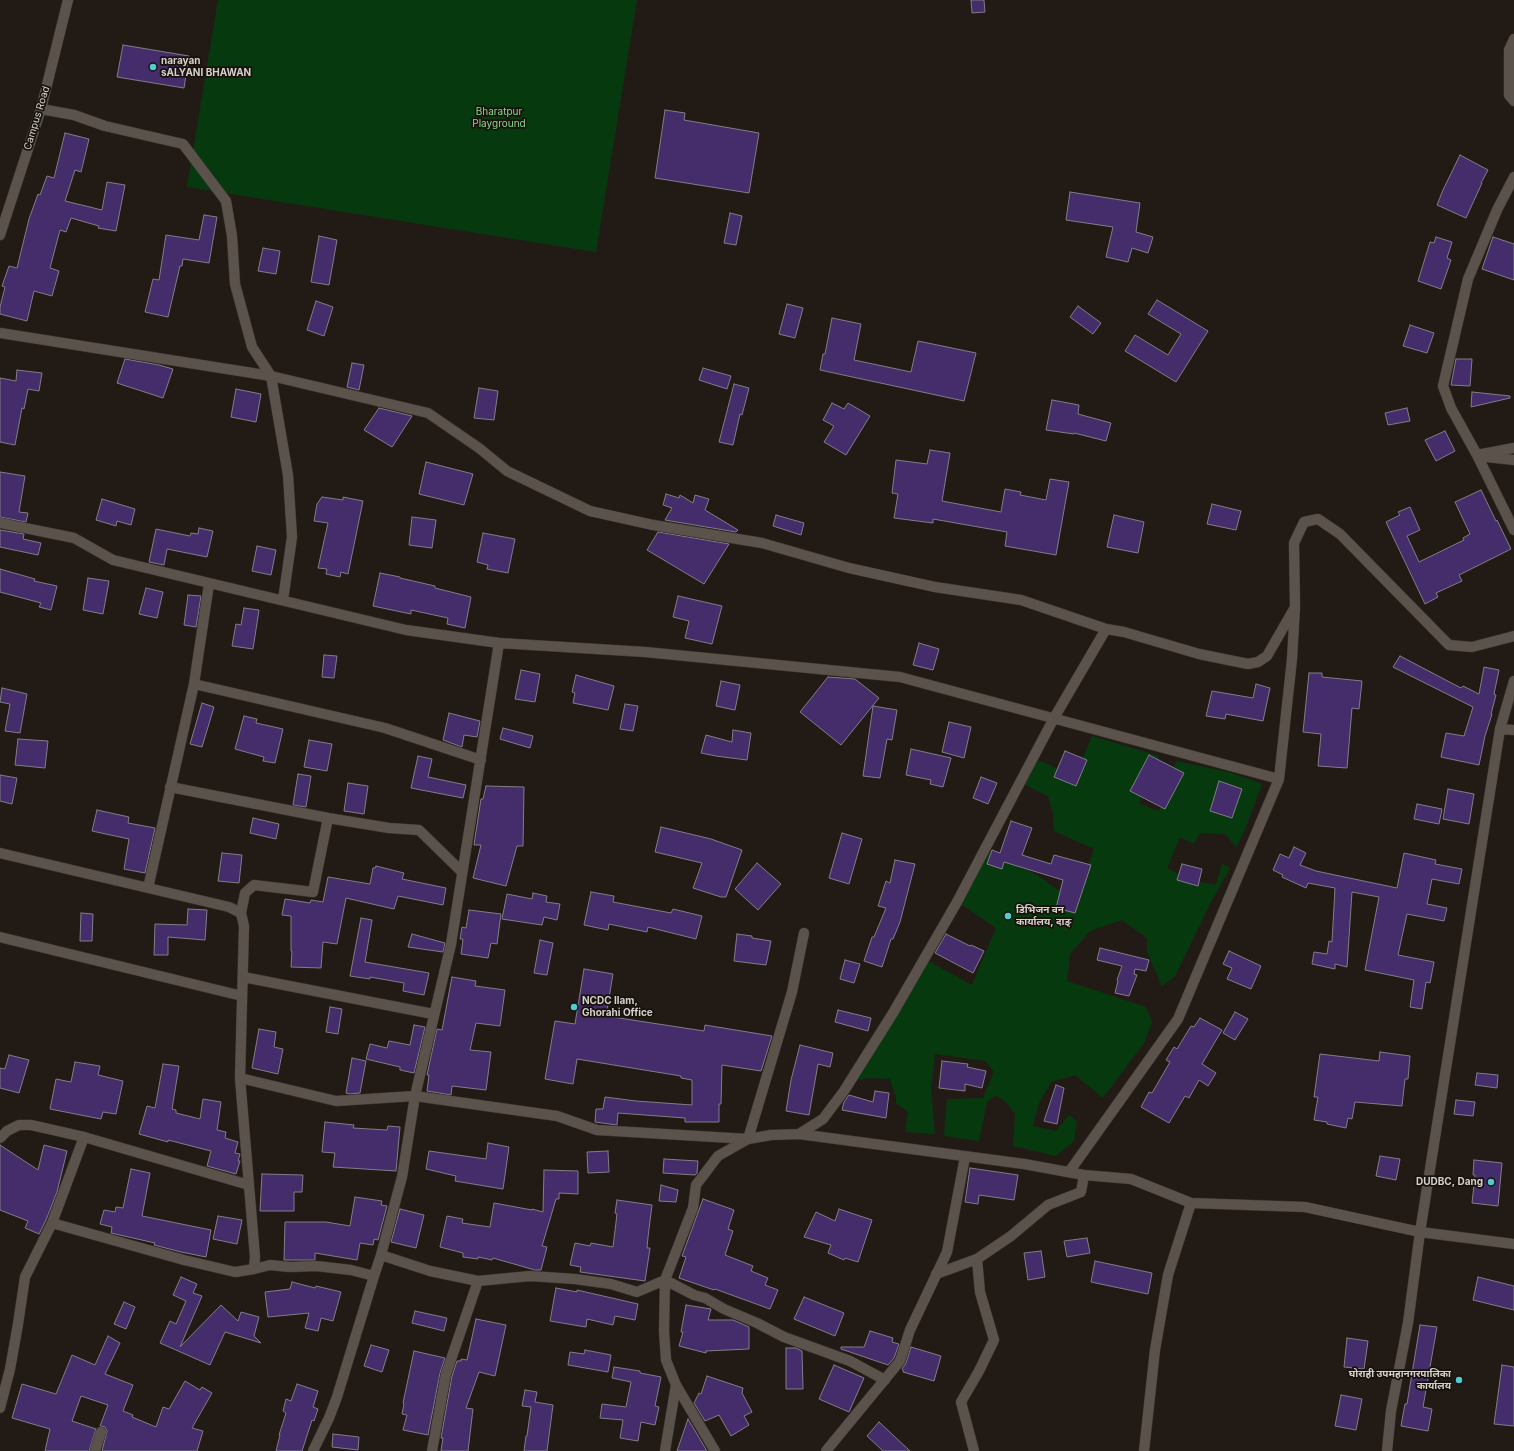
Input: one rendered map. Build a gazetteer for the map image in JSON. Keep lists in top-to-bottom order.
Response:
{
  "streets": {
    "street": ["Campus Road"]
  },
  "parks": ["Bharatpur Playground"],
  "places": [
    "narayan sALYANI BHAWAN",
    "डिभिजन वन कार्यालय, दाङ्",
    "NCDC Ilam, Ghorahi Office",
    "DUDBC, Dang",
    "घोराही उपमहानगरपालिका कार्यालय"
  ]
}
